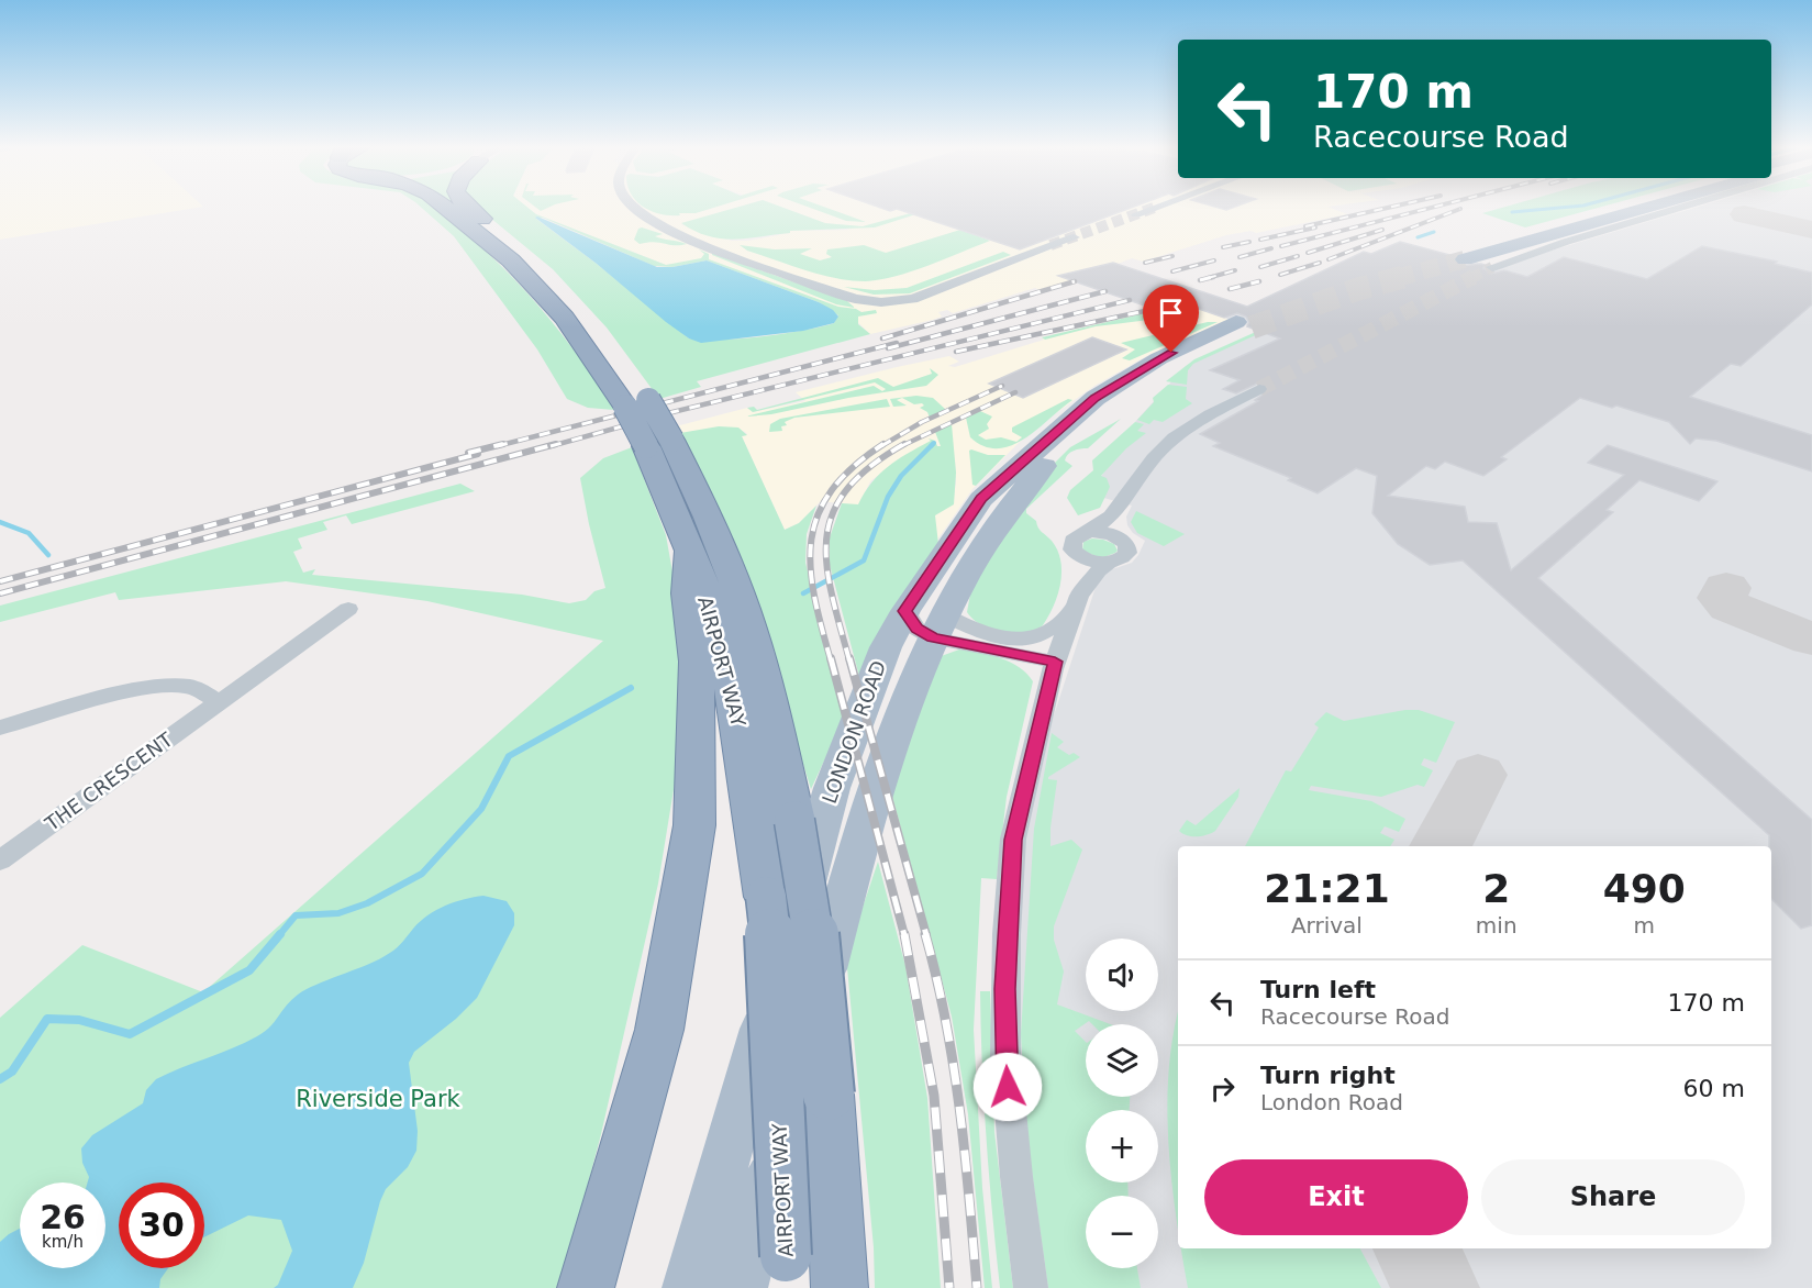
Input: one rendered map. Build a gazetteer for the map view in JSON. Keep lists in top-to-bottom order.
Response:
{
  "streets": {
    "highway": ["AIRPORT WAY"],
    "main road": ["LONDON ROAD"],
    "street": ["THE CRESCENT"]
  },
  "parks": ["Riverside Park"],
  "page": {
    "turn": ["170 m", "Racecourse Road"],
    "eta": [
      "21:21",
      "Arrival",
      "2",
      "min",
      "490",
      "m"
    ],
    "map_buttons": ["+", "−"],
    "list": [
      {
        "name": "Turn left",
        "note": "Racecourse Road",
        "value": "170 m"
      },
      {
        "name": "Turn right",
        "note": "London Road",
        "value": "60 m"
      }
    ],
    "buttons": ["Exit", "Share"],
    "speed": "26 km/h",
    "limit": "30"
  }
}
